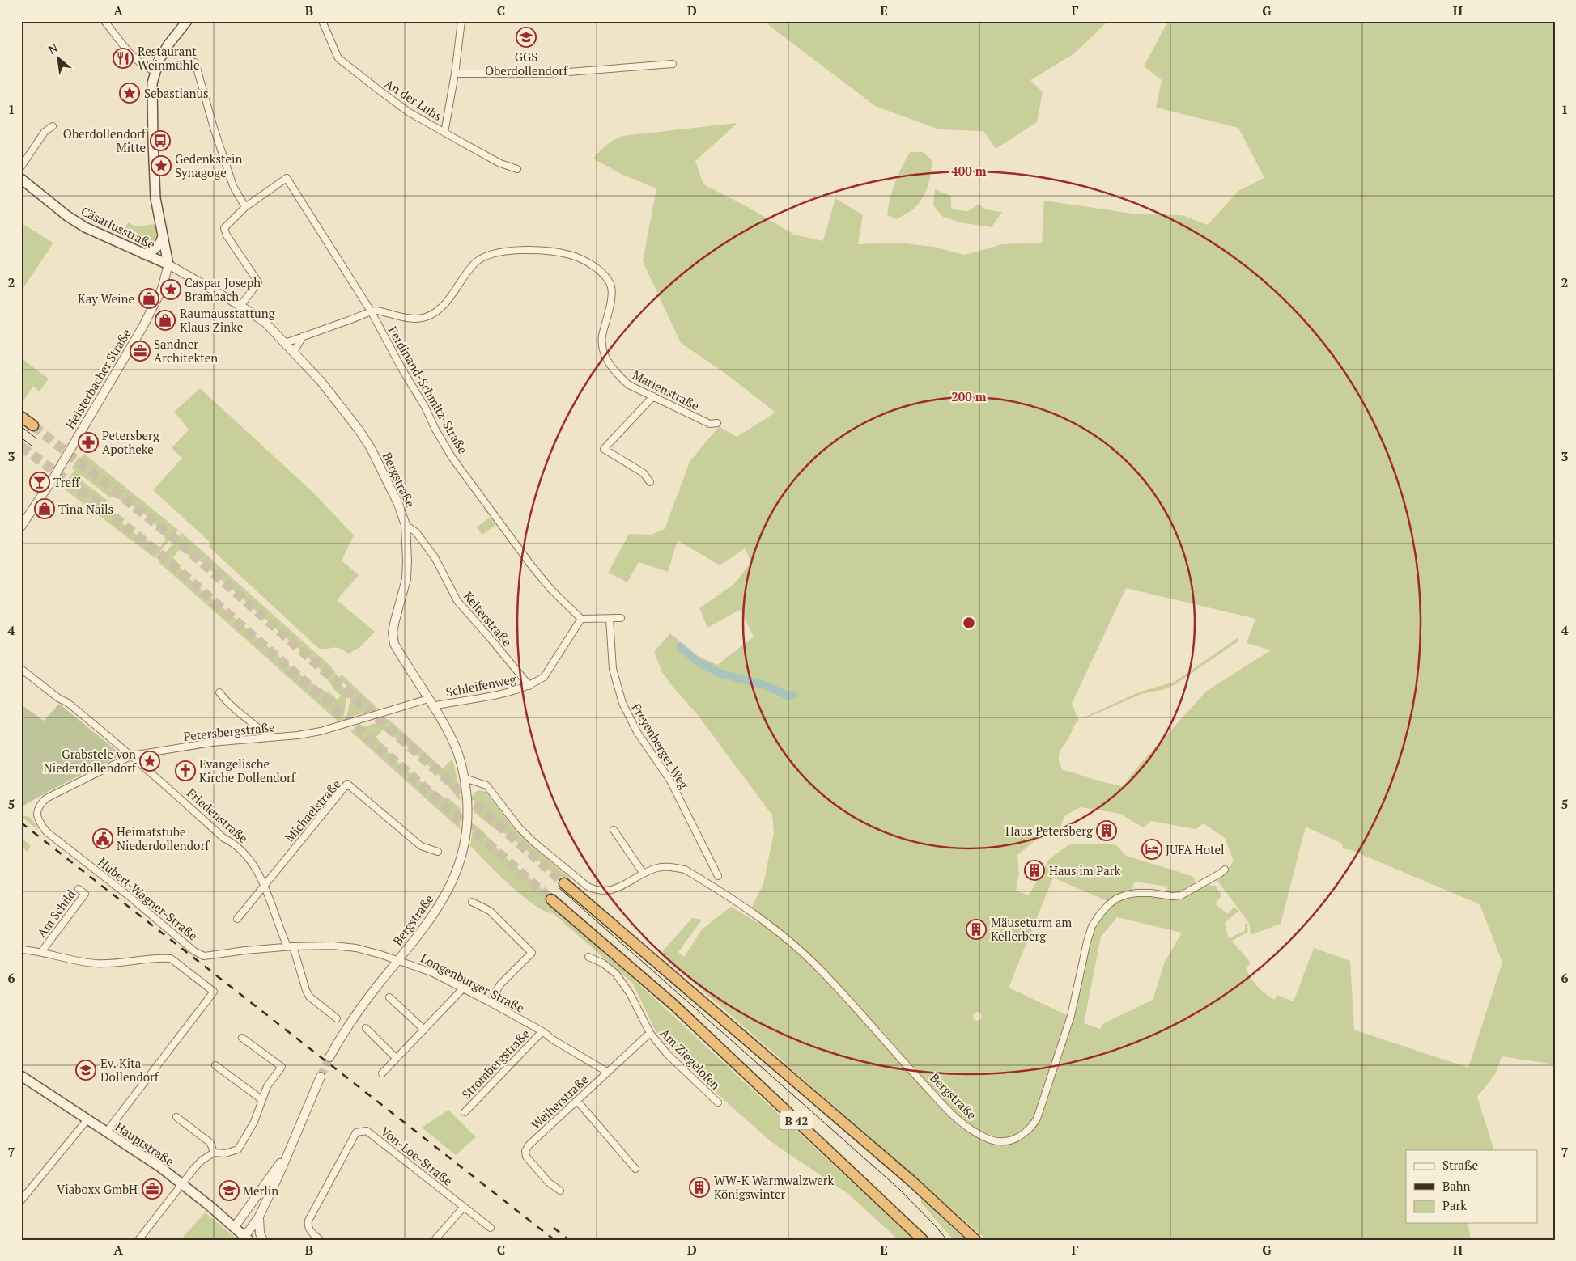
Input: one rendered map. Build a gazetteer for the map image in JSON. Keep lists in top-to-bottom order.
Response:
{
  "streets": {
    "highway": ["B 42"],
    "main road": ["Cäsariusstraße", "Heisterbacher Straße", "Hauptstraße"],
    "street": [
      "An der Luhs",
      "Ferdinand-Schmitz-Straße",
      "Marienstraße",
      "Bergstraße",
      "Kelterstraße",
      "Schleifenweg",
      "Petersbergstraße",
      "Freyenberger Weg",
      "Michaelstraße",
      "Friedenstraße",
      "Hubert-Wagner-Straße",
      "Am Schild",
      "Longenburger Straße",
      "Am Ziegelofen",
      "Strombergstraße",
      "Weiherstraße",
      "Von-Loe-Straße"
    ]
  },
  "crossings": [
    ["Cäsariusstraße", "Heisterbacher Straße"],
    ["Cäsariusstraße", "Bergstraße"],
    ["Heisterbacher Straße", "Bergstraße"],
    ["Ferdinand-Schmitz-Straße", "Marienstraße"],
    ["Ferdinand-Schmitz-Straße", "Schleifenweg"],
    ["Marienstraße", "Bergstraße"],
    ["Bergstraße", "Kelterstraße"],
    ["Bergstraße", "Schleifenweg"],
    ["Bergstraße", "Petersbergstraße"],
    ["Bergstraße", "Longenburger Straße"],
    ["Kelterstraße", "Schleifenweg"],
    ["Schleifenweg", "Petersbergstraße"],
    ["Petersbergstraße", "Friedenstraße"],
    ["Petersbergstraße", "Hubert-Wagner-Straße"],
    ["Michaelstraße", "Friedenstraße"],
    ["Friedenstraße", "Longenburger Straße"],
    ["Hubert-Wagner-Straße", "Longenburger Straße"],
    ["Longenburger Straße", "Strombergstraße"],
    ["Longenburger Straße", "Weiherstraße"],
    ["Am Ziegelofen", "Weiherstraße"]
  ],
  "places": {
    "school or university": ["GGS Oberdollendorf", "Ev. Kita Dollendorf", "Merlin"],
    "restaurant": ["Restaurant Weinmühle"],
    "place": [
      "Sebastianus",
      "Gedenkstein Synagoge",
      "Caspar Joseph Brambach",
      "Grabstele von Niederdollendorf"
    ],
    "bus stop": ["Oberdollendorf Mitte"],
    "shop": ["Kay Weine", "Raumausstattung Klaus Zinke", "Tina Nails"],
    "office": ["Sandner Architekten", "Viaboxx GmbH"],
    "pharmacy": ["Petersberg Apotheke"],
    "bar": ["Treff"],
    "church": ["Evangelische Kirche Dollendorf"],
    "building": [
      "Haus Petersberg",
      "Haus im Park",
      "Mäuseturm am Kellerberg",
      "WW-K Warmwalzwerk Königswinter"
    ],
    "public building": ["Heimatstube Niederdollendorf"],
    "hotel": ["JUFA Hotel"]
  },
  "legend": ["Straße", "Bahn", "Park"],
  "north": "top left",
  "grid": {
    "columns": [
      "A",
      "B",
      "C",
      "D",
      "E",
      "F",
      "G",
      "H"
    ],
    "rows": [
      "1",
      "2",
      "3",
      "4",
      "5",
      "6",
      "7"
    ]
  },
  "rings": ["400 m", "200 m"]
}
